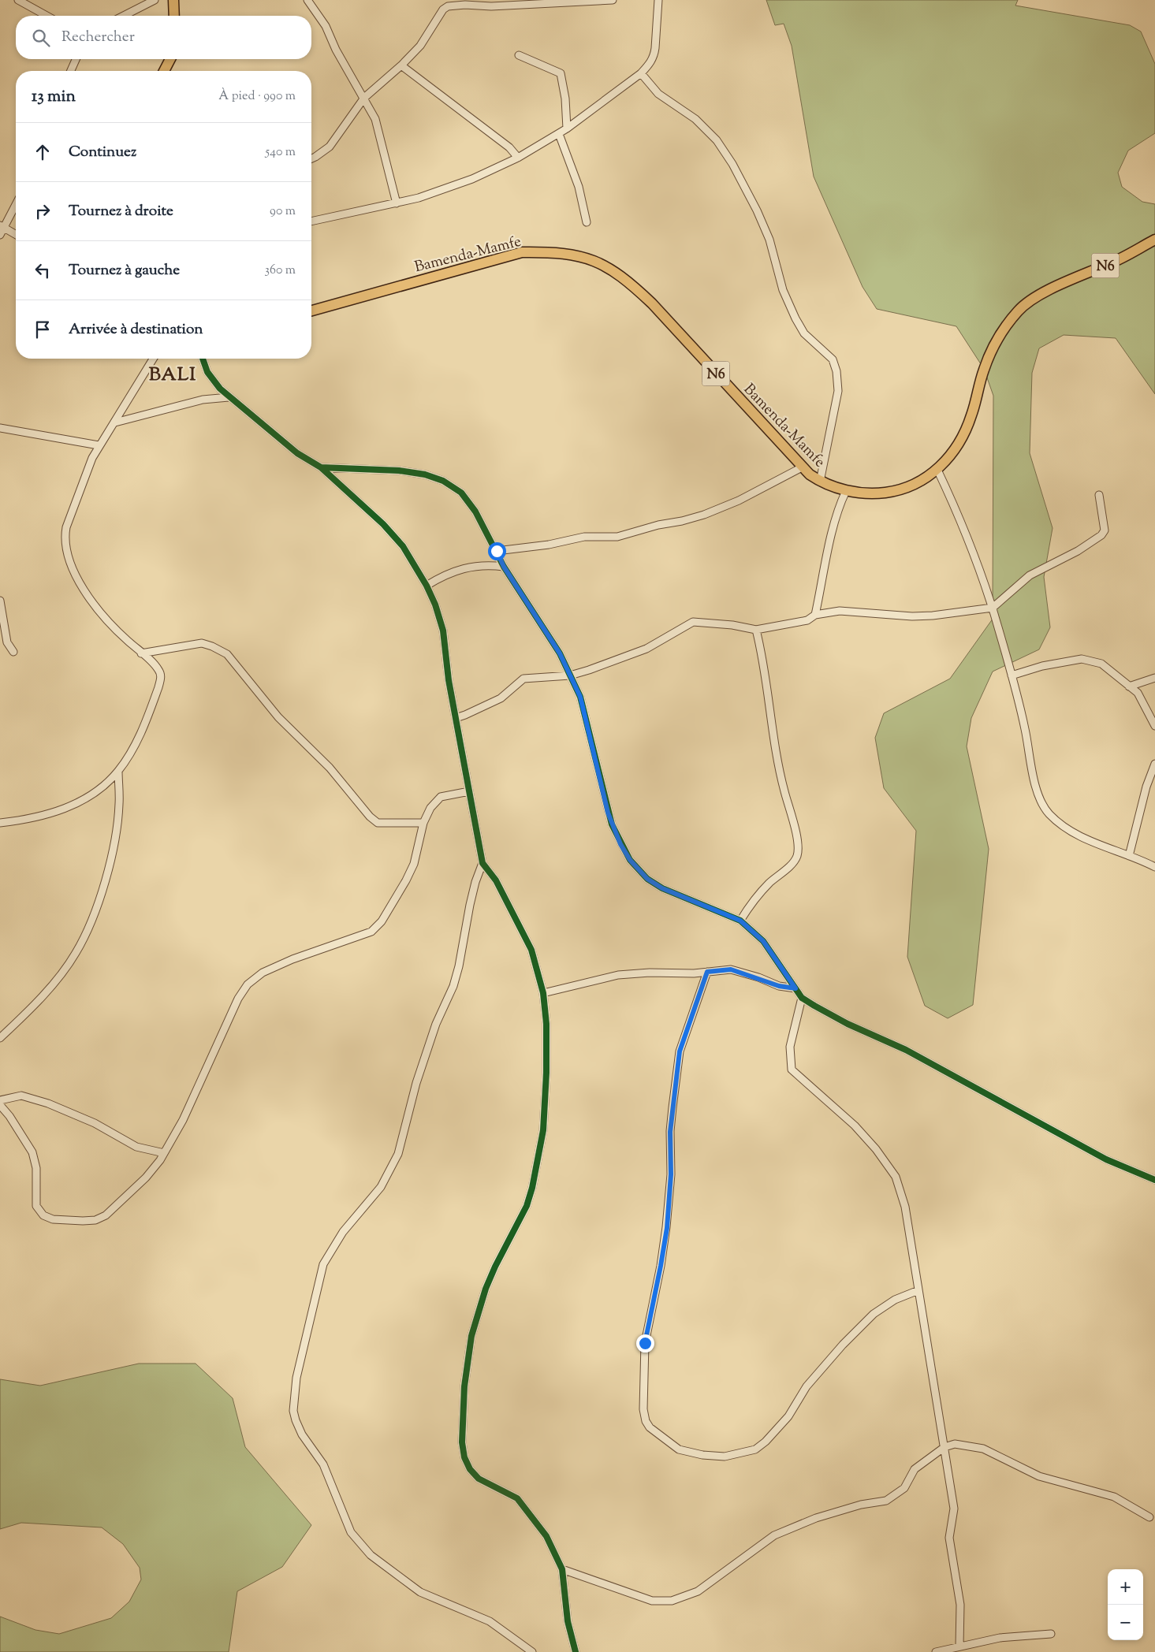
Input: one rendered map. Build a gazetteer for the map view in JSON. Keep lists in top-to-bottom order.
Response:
{
  "streets": {
    "highway": ["Bamenda-Mamfe", "N6"]
  },
  "districts": ["BALI"],
  "page": {
    "search": "Rechercher",
    "heading": ["13 min", "À pied · 990 m"],
    "list": [
      ["Continuez", "540 m"],
      ["Tournez à droite", "90 m"],
      ["Tournez à gauche", "360 m"],
      "Arrivée à destination"
    ],
    "map_buttons": ["+", "−"]
  }
}
